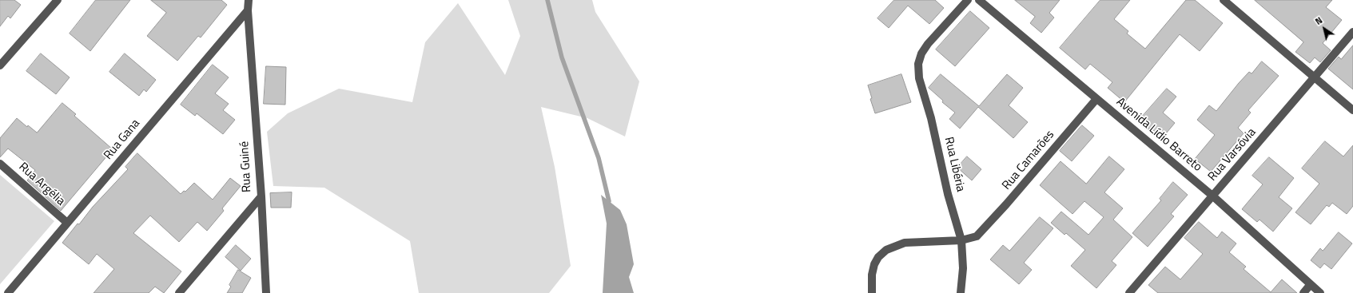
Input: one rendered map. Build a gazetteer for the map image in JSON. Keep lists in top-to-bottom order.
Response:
{
  "streets": {
    "street": [
      "Avenida Lídio Barreto",
      "Rua Gana",
      "Rua Varsóvia",
      "Rua Camarões",
      "Rua Libéria",
      "Rua Guiné",
      "Rua Argélia"
    ]
  },
  "crossings": [
    ["Avenida Lídio Barreto", "Rua Varsóvia"],
    ["Avenida Lídio Barreto", "Rua Camarões"],
    ["Rua Gana", "Rua Guiné"],
    ["Rua Gana", "Rua Argélia"],
    ["Rua Camarões", "Rua Libéria"]
  ],
  "north": "top left"
}
